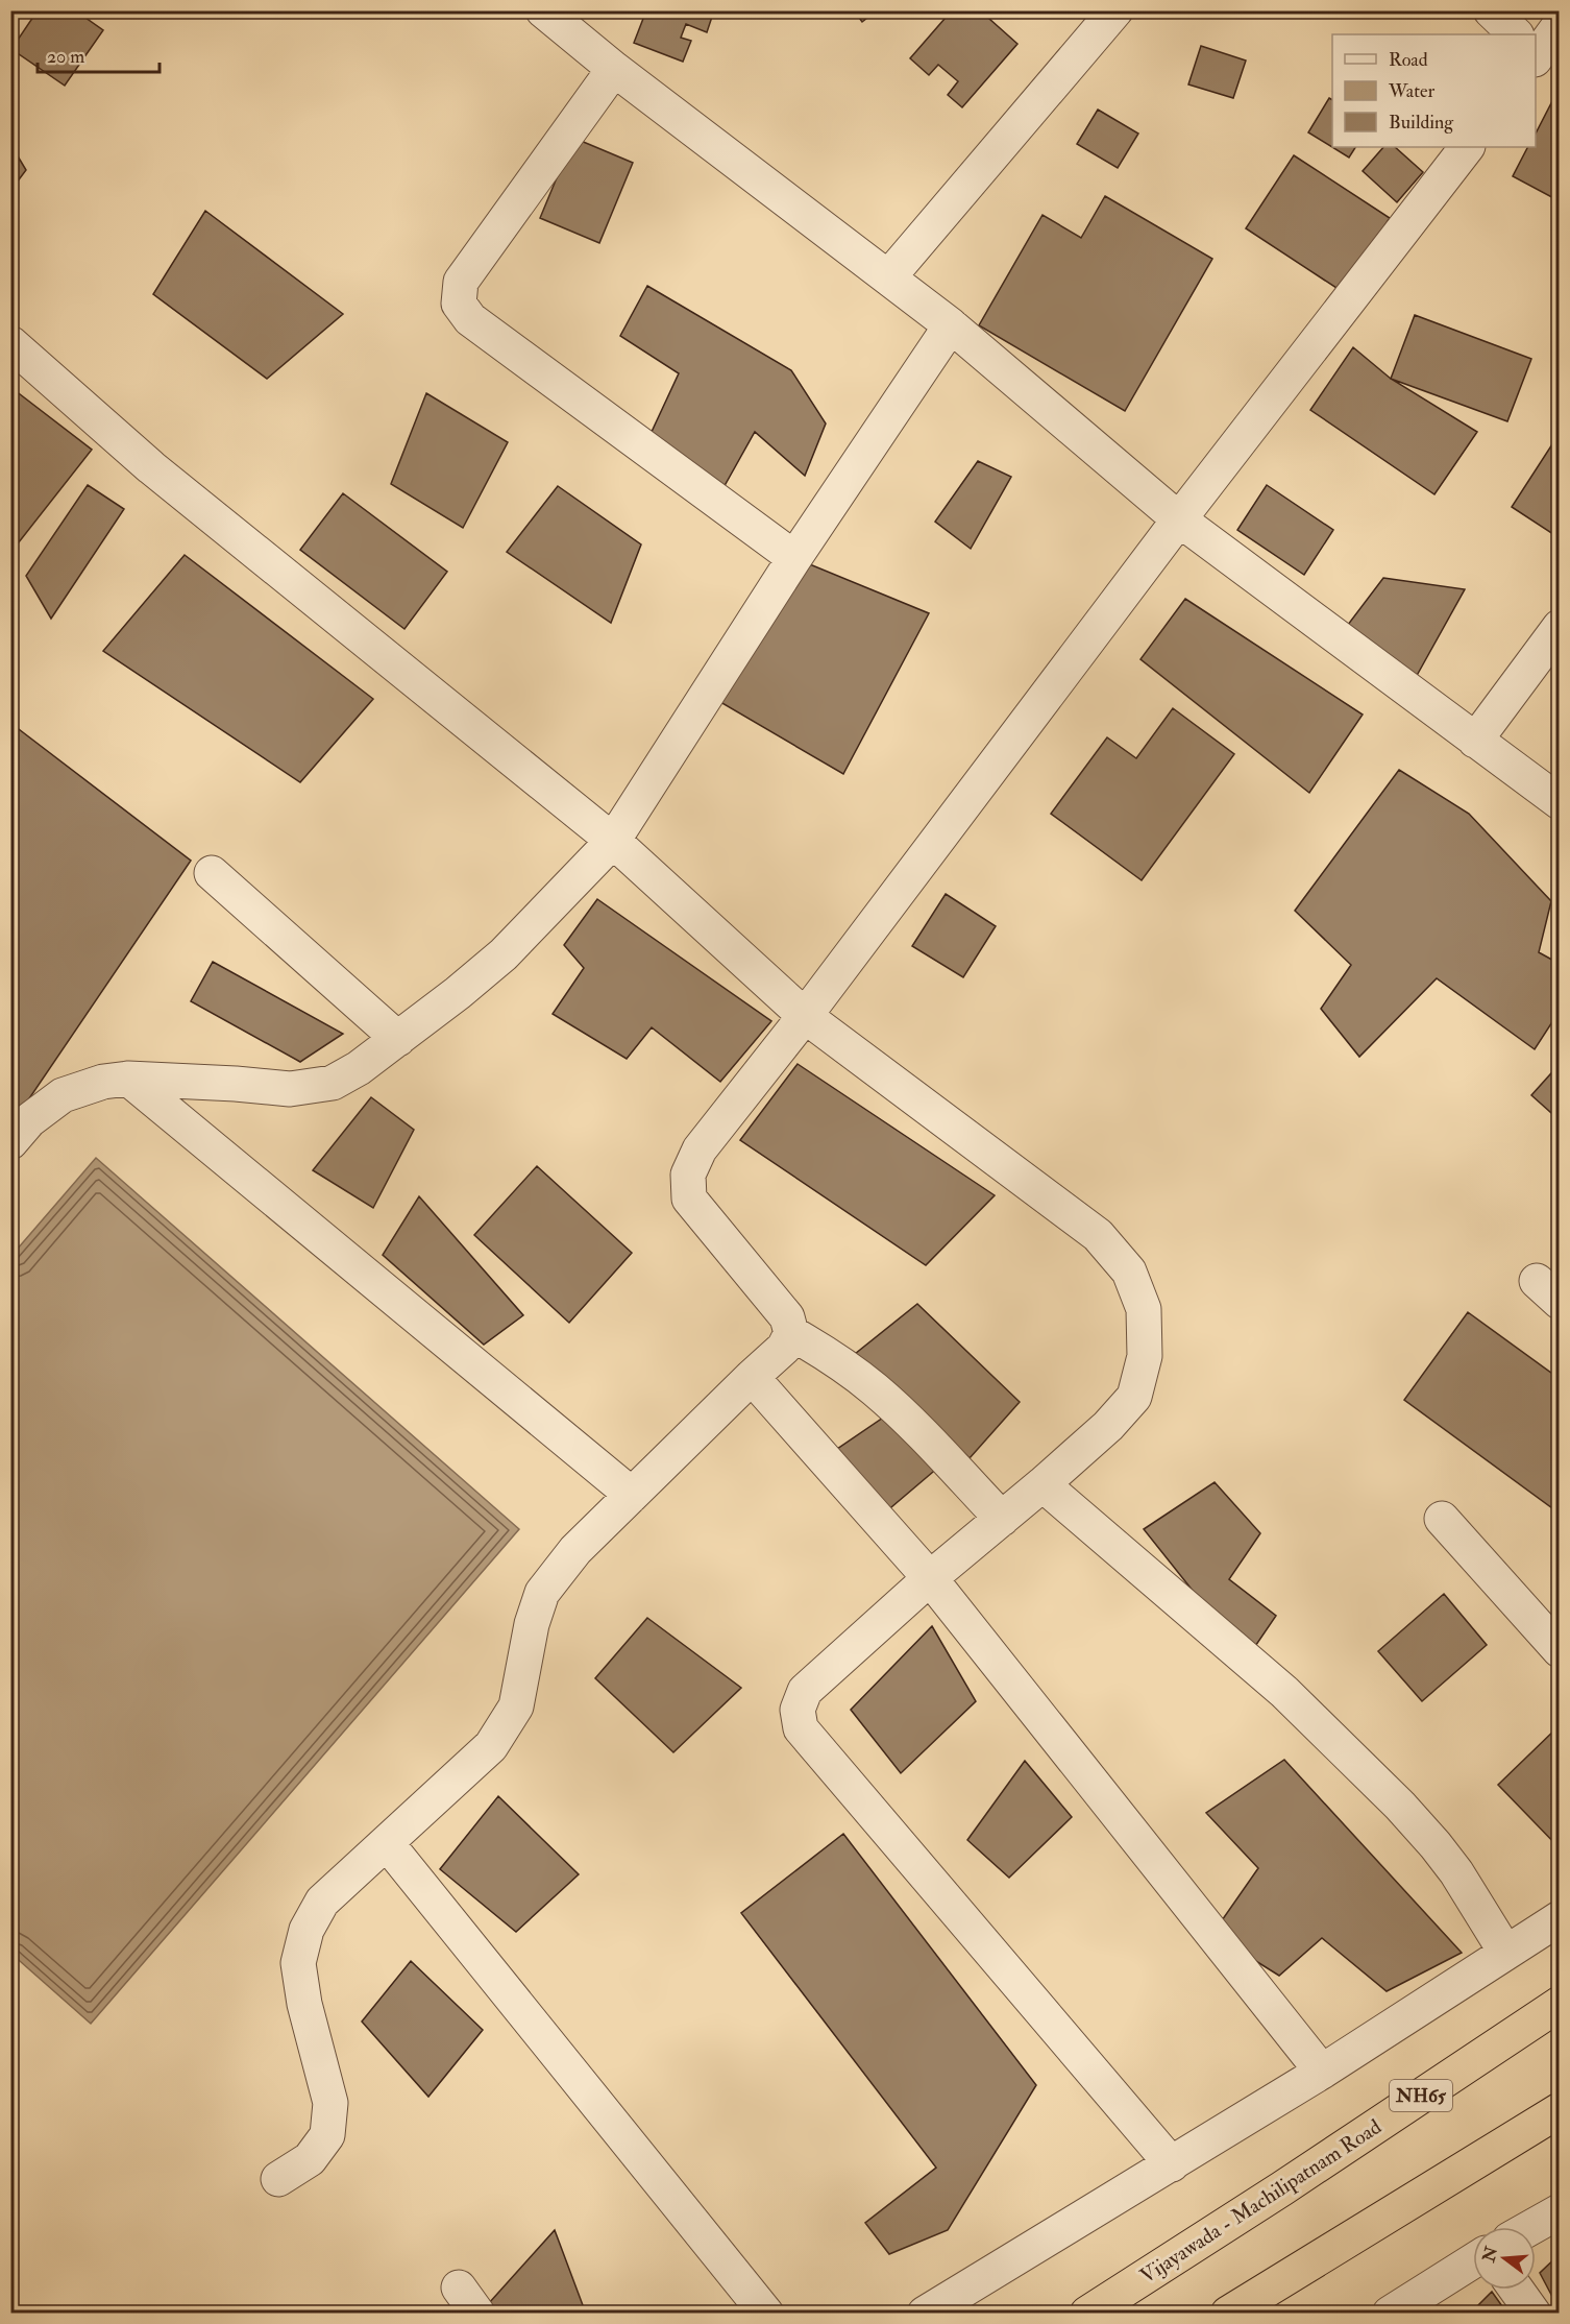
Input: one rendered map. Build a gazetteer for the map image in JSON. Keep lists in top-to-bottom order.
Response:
{
  "streets": {
    "highway": ["NH65", "Vijayawada - Machilipatnam Road"]
  },
  "legend": ["Road", "Water", "Building"],
  "scale_bar": "20 m",
  "north": "left"
}
